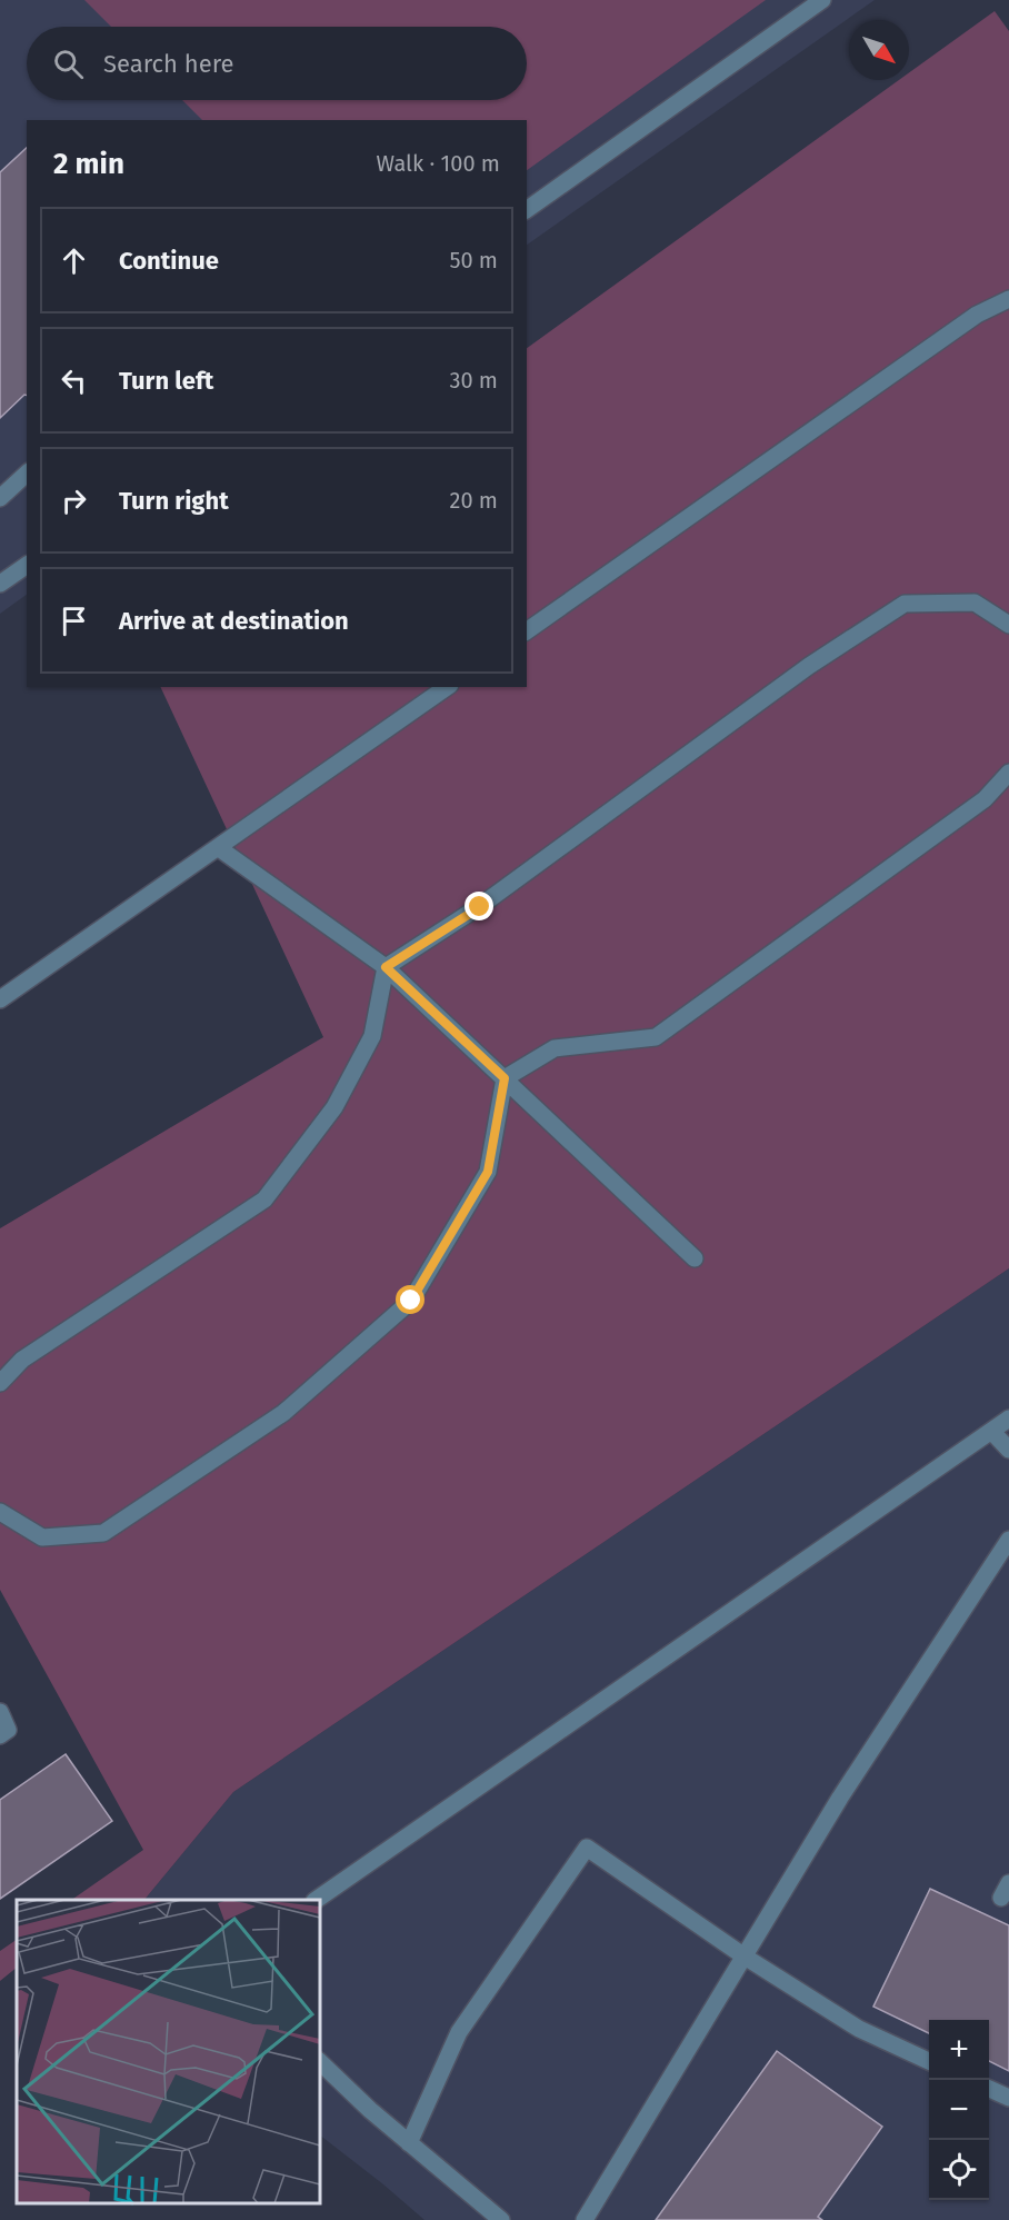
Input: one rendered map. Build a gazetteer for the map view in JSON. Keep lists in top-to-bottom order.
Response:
{
  "north": "bottom right",
  "page": {
    "search": "Search here",
    "heading": ["2 min", "Walk · 100 m"],
    "list": [
      ["Continue", "50 m"],
      ["Turn left", "30 m"],
      ["Turn right", "20 m"],
      "Arrive at destination"
    ],
    "map_buttons": ["+", "−"]
  }
}
